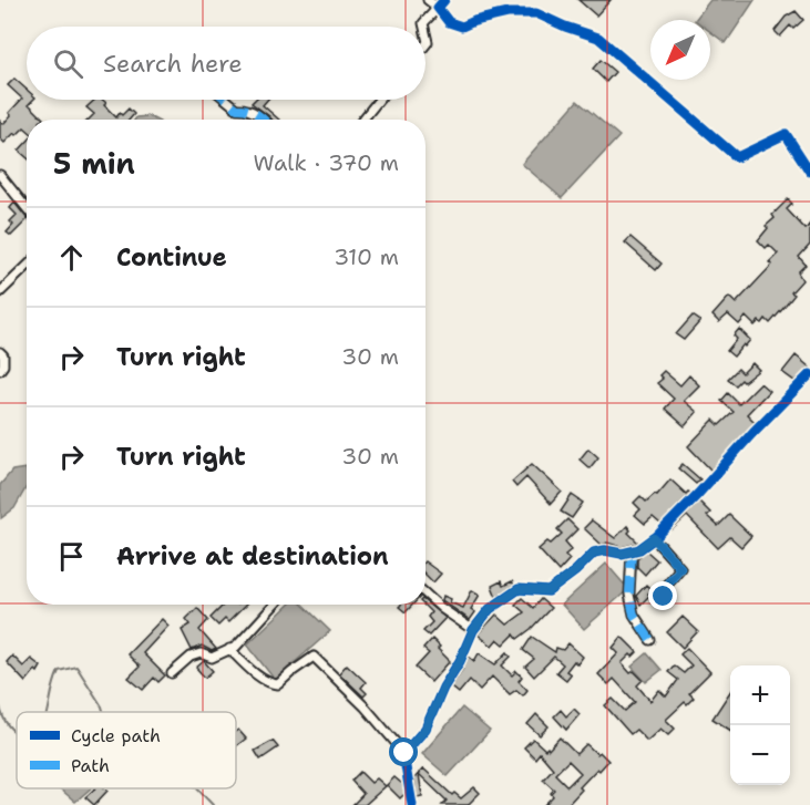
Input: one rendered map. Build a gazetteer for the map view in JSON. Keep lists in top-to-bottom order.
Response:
{
  "legend": ["Cycle path", "Path"],
  "north": "bottom left",
  "page": {
    "search": "Search here",
    "heading": ["5 min", "Walk · 370 m"],
    "list": [
      ["Continue", "310 m"],
      ["Turn right", "30 m"],
      ["Turn right", "30 m"],
      "Arrive at destination"
    ],
    "map_buttons": ["+", "−"]
  }
}
